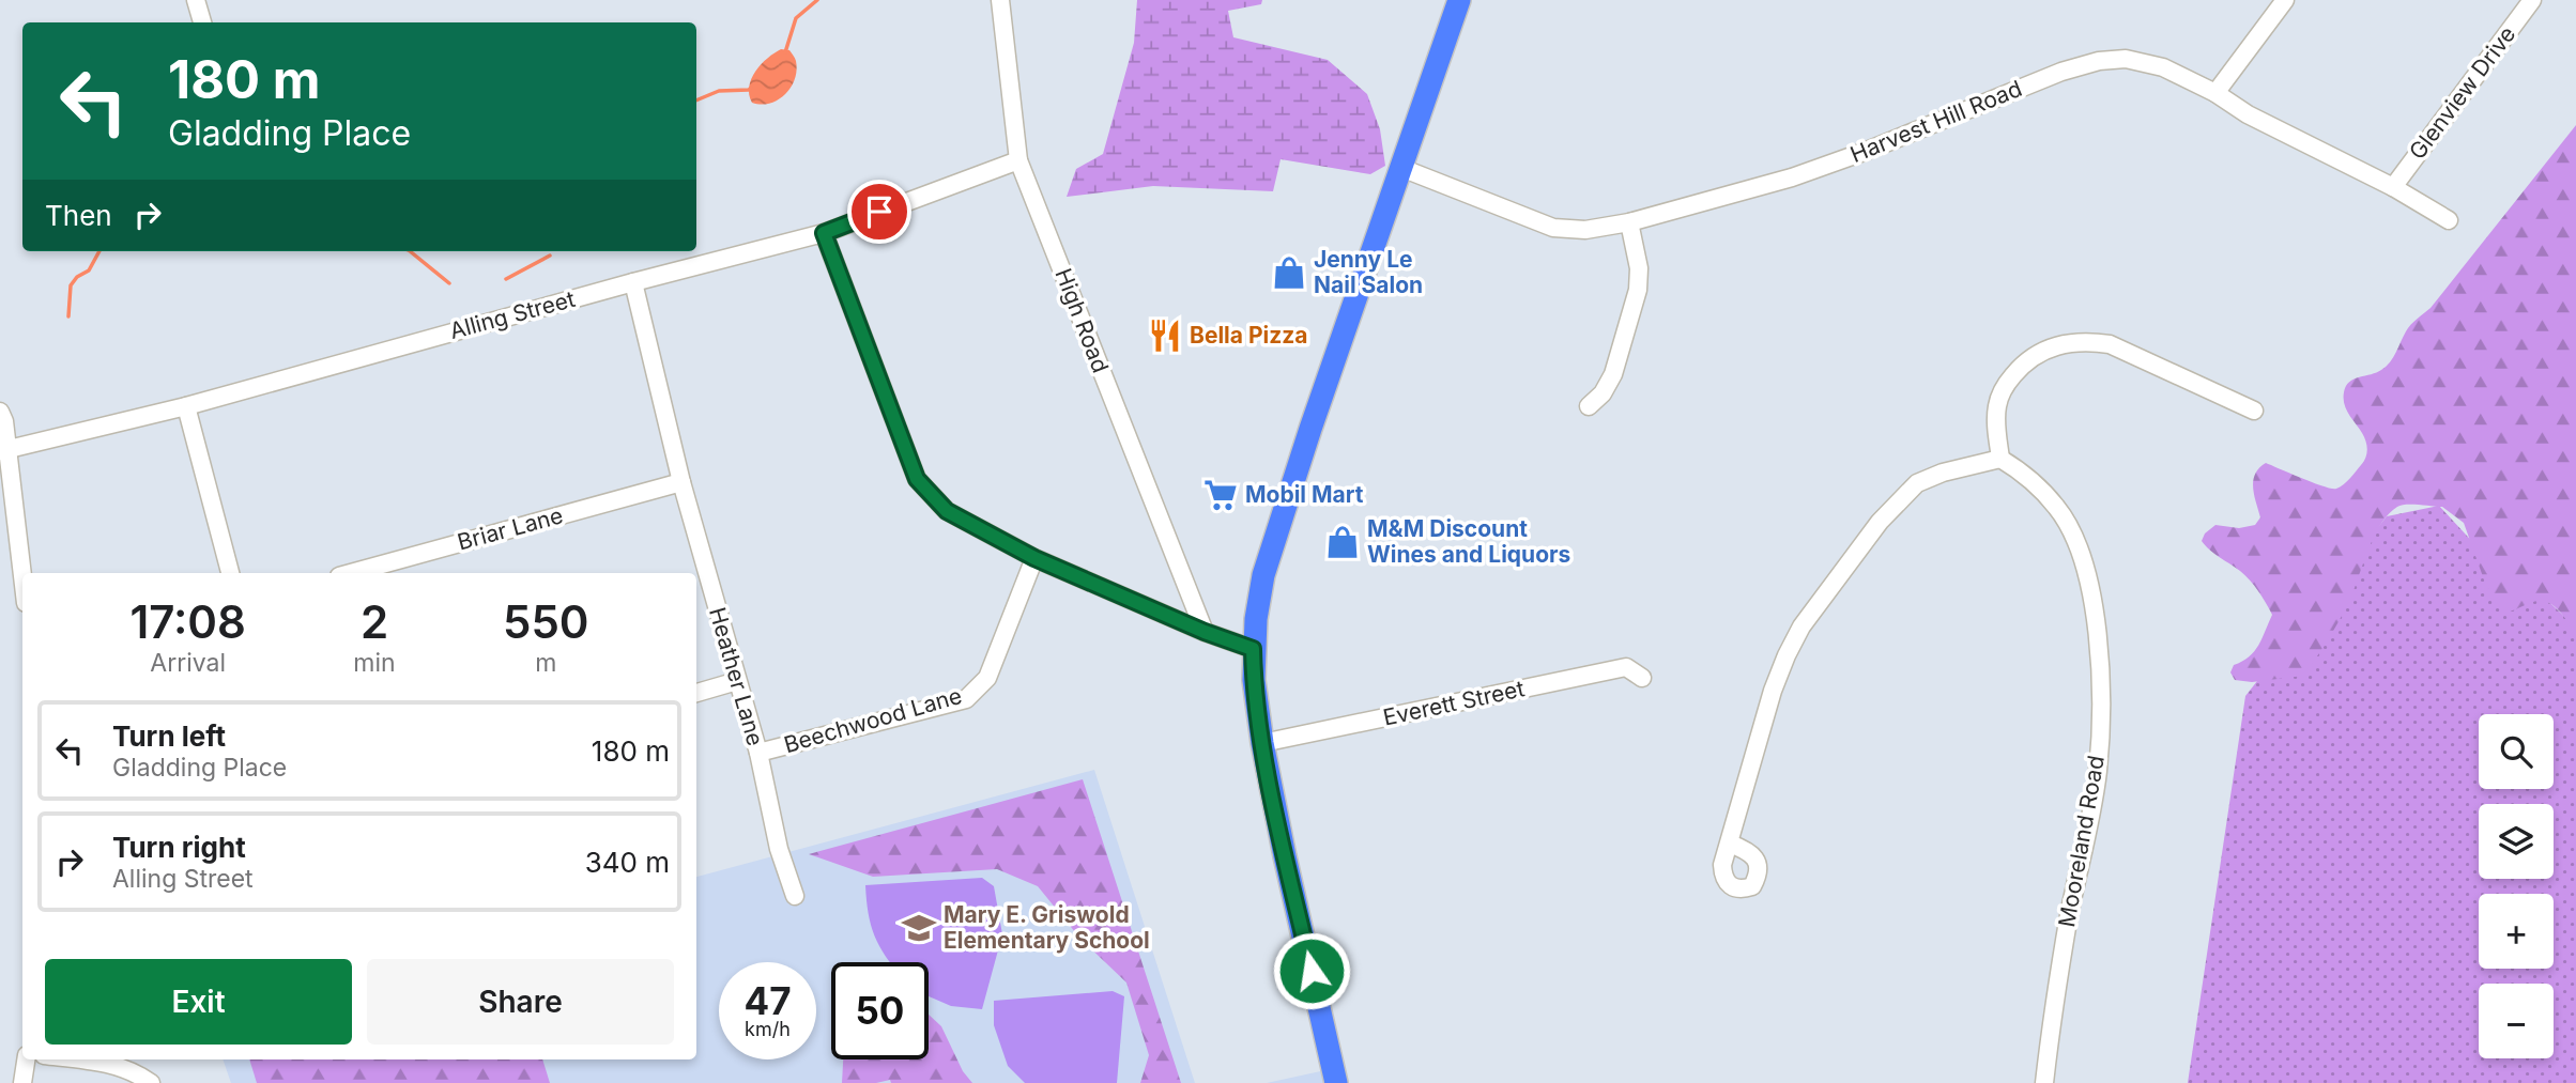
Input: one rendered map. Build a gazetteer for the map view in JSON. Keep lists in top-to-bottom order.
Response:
{
  "streets": {
    "street": [
      "Glenview Drive",
      "Harvest Hill Road",
      "Alling Street",
      "High Road",
      "Briar Lane",
      "Heather Lane",
      "Everett Street",
      "Beechwood Lane",
      "Mooreland Road"
    ]
  },
  "crossings": [
    ["Glenview Drive", "Harvest Hill Road"],
    ["Alling Street", "High Road"],
    ["Alling Street", "Heather Lane"],
    ["Briar Lane", "Heather Lane"],
    ["Heather Lane", "Beechwood Lane"]
  ],
  "places": {
    "shop": ["Jenny Le Nail Salon", "M&M Discount Wines and Liquors"],
    "restaurant": ["Bella Pizza"],
    "supermarket": ["Mobil Mart"],
    "school or university": ["Mary E. Griswold Elementary School"]
  },
  "page": {
    "turn": ["180 m", "Gladding Place"],
    "then": "Then",
    "eta": [
      "17:08",
      "Arrival",
      "2",
      "min",
      "550",
      "m"
    ],
    "list": [
      {
        "name": "Turn left",
        "note": "Gladding Place",
        "value": "180 m"
      },
      {
        "name": "Turn right",
        "note": "Alling Street",
        "value": "340 m"
      }
    ],
    "map_buttons": ["+", "−"],
    "buttons": ["Exit", "Share"],
    "speed": "47 km/h",
    "limit": "50"
  }
}
